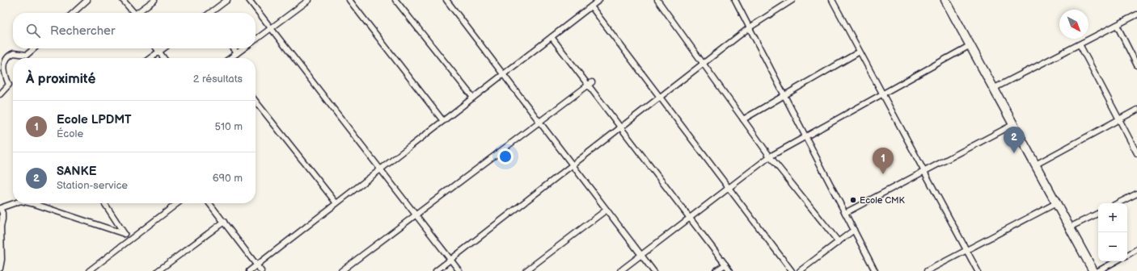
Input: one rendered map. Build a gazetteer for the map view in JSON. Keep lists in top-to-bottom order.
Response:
{
  "places": ["Ecole CMK"],
  "north": "bottom right",
  "page": {
    "search": "Rechercher",
    "heading": ["À proximité", "2 résultats"],
    "list": [
      {
        "mark": "1",
        "name": "Ecole LPDMT",
        "note": "École",
        "value": "510 m"
      },
      {
        "mark": "2",
        "name": "SANKE",
        "note": "Station-service",
        "value": "690 m"
      }
    ],
    "pins": ["2", "1"],
    "map_buttons": ["+", "−"]
  }
}
